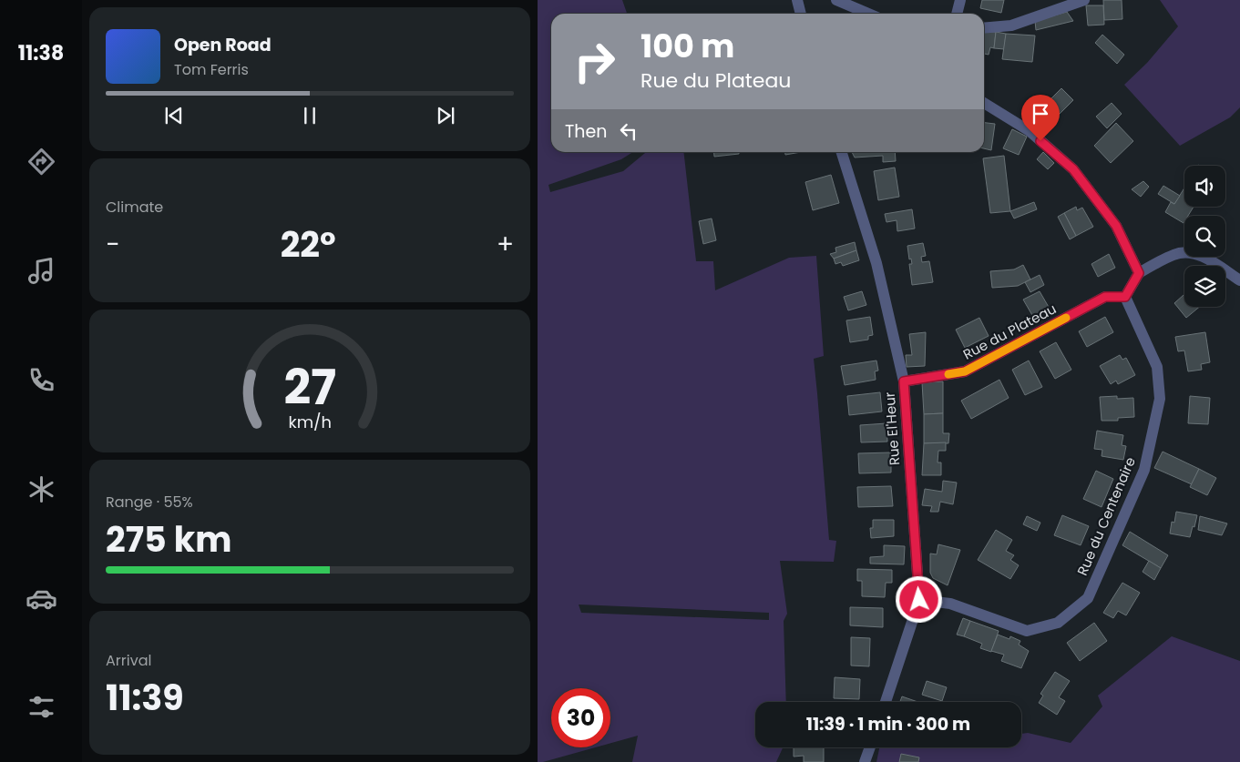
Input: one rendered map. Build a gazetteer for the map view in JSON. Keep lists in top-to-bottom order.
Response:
{
  "streets": {
    "street": ["Rue du Plateau", "Rue El'Heur", "Rue du Centenaire"]
  },
  "crossings": [
    ["Rue du Plateau", "Rue El'Heur"],
    ["Rue du Plateau", "Rue du Centenaire"],
    ["Rue El'Heur", "Rue du Centenaire"]
  ],
  "page": {
    "tabs": "11:38",
    "turn": ["100 m", "Rue du Plateau"],
    "song": ["Open Road", "Tom Ferris"],
    "then": "Then",
    "tile": [
      "Climate",
      ["Range · 55%", "275 km"],
      ["Arrival", "11:39"]
    ],
    "heat": ["−", "22°", "+"],
    "limit": "30",
    "trip": "11:39 · 1 min · 300 m",
    "gauge": ["27", "km/h"]
  }
}
